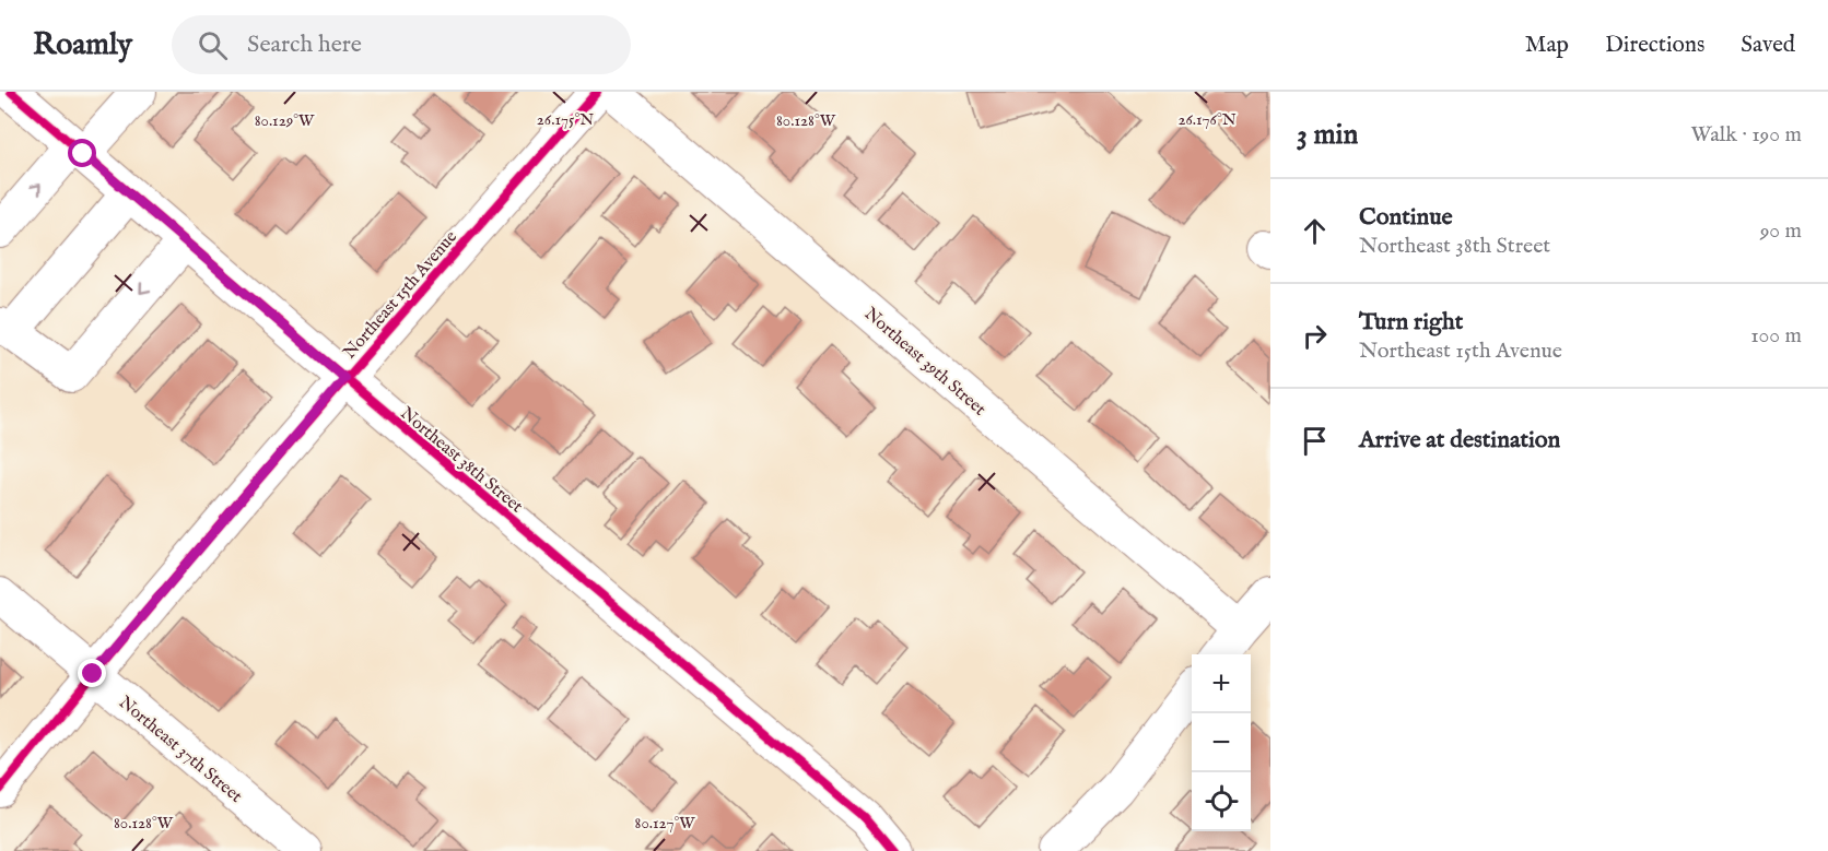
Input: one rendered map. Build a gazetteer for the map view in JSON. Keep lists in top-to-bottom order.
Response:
{
  "streets": {
    "street": [
      "Northeast 15th Avenue",
      "Northeast 39th Street",
      "Northeast 38th Street",
      "Northeast 37th Street"
    ]
  },
  "crossings": [
    ["Northeast 15th Avenue", "Northeast 38th Street"],
    ["Northeast 15th Avenue", "Northeast 37th Street"]
  ],
  "page": {
    "header": "Roamly",
    "search": "Search here",
    "nav": ["Map", "Directions", "Saved"],
    "heading": ["3 min", "Walk · 190 m"],
    "list": [
      ["Continue", "Northeast 38th Street", "90 m"],
      ["Turn right", "Northeast 15th Avenue", "100 m"],
      "Arrive at destination"
    ],
    "map_buttons": ["+", "−"]
  },
  "coordinates": [
    "26.176°N",
    "26.175°N",
    "80.129°W",
    "80.128°W",
    "80.127°W"
  ]
}
